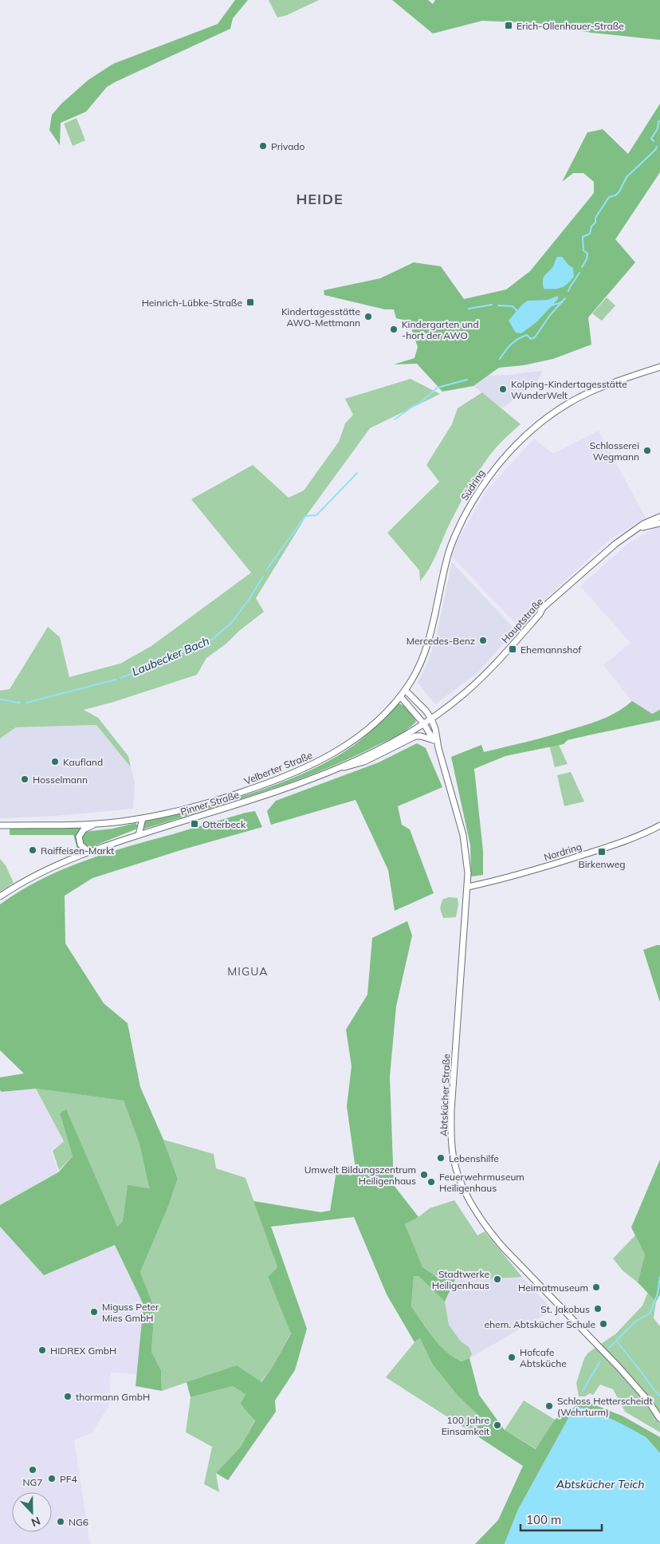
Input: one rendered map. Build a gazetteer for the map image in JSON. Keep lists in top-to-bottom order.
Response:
{
  "streets": {
    "street": [
      "Südring",
      "Hauptstraße",
      "Velberter Straße",
      "Pinner Straße",
      "Nordring",
      "Abtskücher Straße"
    ]
  },
  "crossings": [
    ["Südring", "Velberter Straße"],
    ["Südring", "Abtskücher Straße"],
    ["Hauptstraße", "Pinner Straße"],
    ["Hauptstraße", "Abtskücher Straße"],
    ["Velberter Straße", "Abtskücher Straße"],
    ["Pinner Straße", "Abtskücher Straße"],
    ["Nordring", "Abtskücher Straße"]
  ],
  "districts": ["HEIDE", "MIGUA"],
  "water": ["Laubecker Bach", "Abtskücher Teich"],
  "places": {
    "transit": [
      "Erich-Ollenhauer-Straße",
      "Heinrich-Lübke-Straße",
      "Ehemannshof",
      "Otterbeck",
      "Birkenweg"
    ],
    "other": [
      "Privado",
      "Kindertagesstätte AWO-Mettmann",
      "Kindergarten und -hort der AWO",
      "Kolping-Kindertagesstätte WunderWelt",
      "Schlosserei Wegmann",
      "Mercedes-Benz",
      "Kaufland",
      "Hosselmann",
      "Raiffeisen-Markt",
      "Lebenshilfe",
      "Umwelt Bildungszentrum Heiligenhaus",
      "Feuerwehrmuseum Heiligenhaus",
      "Stadtwerke Heiligenhaus",
      "Heimatmuseum",
      "St. Jakobus",
      "Miguss Peter Mies GmbH",
      "ehem. Abtskücher Schule",
      "HIDREX GmbH",
      "Hofcafe Abtsküche",
      "thormann GmbH",
      "Schloss Hetterscheidt (Wehrturm)",
      "100 Jahre Einsamkeit",
      "NG7",
      "PF4",
      "NG6"
    ]
  },
  "scale_bar": "100 m",
  "north": "bottom"
}
